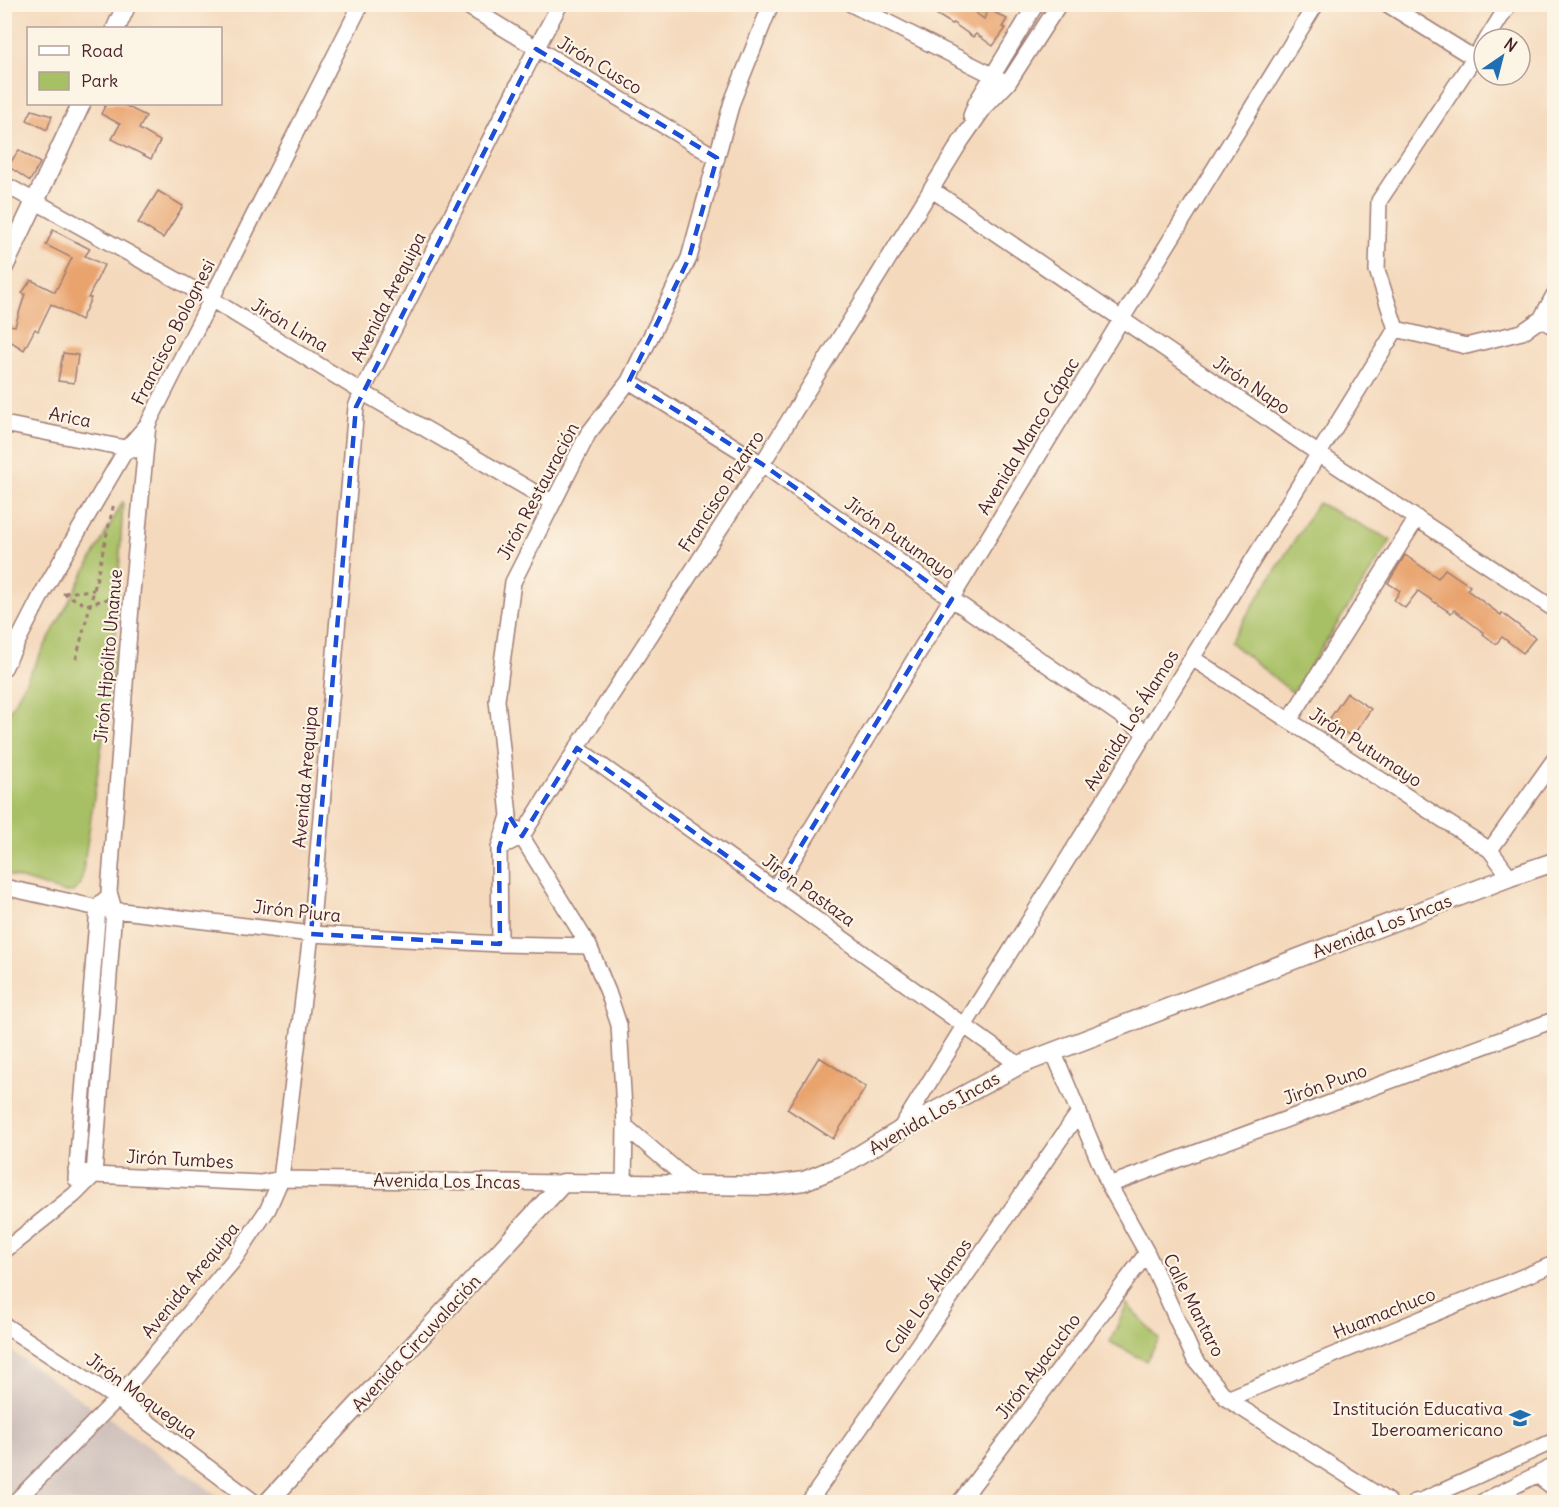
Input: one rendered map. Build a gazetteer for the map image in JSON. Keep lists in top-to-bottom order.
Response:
{
  "streets": {
    "street": [
      "Jirón Cusco",
      "Avenida Arequipa",
      "Jirón Lima",
      "Francisco Bolognesi",
      "Jirón Napo",
      "Arica",
      "Avenida Manco Cápac",
      "Jirón Restauración",
      "Francisco Pizarro",
      "Jirón Putumayo",
      "Jirón Hipólito Unanue",
      "Avenida Los Álamos",
      "Jirón Pastaza",
      "Jirón Piura",
      "Avenida Los Incas",
      "Jirón Puno",
      "Jirón Tumbes",
      "Calle Los Álamos",
      "Calle Mantaro",
      "Huamachuco",
      "Avenida Circuvalación",
      "Jirón Ayacucho",
      "Jirón Moquegua"
    ]
  },
  "crossings": [
    ["Jirón Cusco", "Avenida Arequipa"],
    ["Jirón Cusco", "Jirón Restauración"],
    ["Avenida Arequipa", "Jirón Lima"],
    ["Avenida Arequipa", "Jirón Piura"],
    ["Avenida Arequipa", "Avenida Los Incas"],
    ["Avenida Arequipa", "Jirón Tumbes"],
    ["Avenida Arequipa", "Jirón Moquegua"],
    ["Jirón Lima", "Francisco Bolognesi"],
    ["Jirón Lima", "Jirón Restauración"],
    ["Francisco Bolognesi", "Arica"],
    ["Francisco Bolognesi", "Jirón Hipólito Unanue"],
    ["Jirón Napo", "Avenida Manco Cápac"],
    ["Jirón Napo", "Francisco Pizarro"],
    ["Jirón Napo", "Avenida Los Álamos"],
    ["Arica", "Jirón Hipólito Unanue"],
    ["Avenida Manco Cápac", "Jirón Putumayo"],
    ["Avenida Manco Cápac", "Jirón Pastaza"],
    ["Jirón Restauración", "Francisco Pizarro"],
    ["Jirón Restauración", "Jirón Putumayo"],
    ["Jirón Restauración", "Jirón Piura"],
    ["Jirón Restauración", "Avenida Los Incas"],
    ["Francisco Pizarro", "Jirón Putumayo"],
    ["Francisco Pizarro", "Jirón Pastaza"],
    ["Jirón Putumayo", "Avenida Los Álamos"],
    ["Jirón Putumayo", "Avenida Los Incas"],
    ["Jirón Hipólito Unanue", "Jirón Piura"],
    ["Jirón Hipólito Unanue", "Jirón Tumbes"],
    ["Avenida Los Álamos", "Jirón Pastaza"],
    ["Avenida Los Álamos", "Avenida Los Incas"],
    ["Jirón Pastaza", "Avenida Los Incas"],
    ["Avenida Los Incas", "Jirón Tumbes"],
    ["Avenida Los Incas", "Calle Mantaro"],
    ["Avenida Los Incas", "Avenida Circuvalación"],
    ["Jirón Puno", "Calle Mantaro"],
    ["Calle Los Álamos", "Calle Mantaro"],
    ["Calle Mantaro", "Huamachuco"],
    ["Calle Mantaro", "Jirón Ayacucho"]
  ],
  "places": {
    "school or university": ["Institución Educativa Iberoamericano"]
  },
  "legend": ["Road", "Park"],
  "north": "top right"
}
